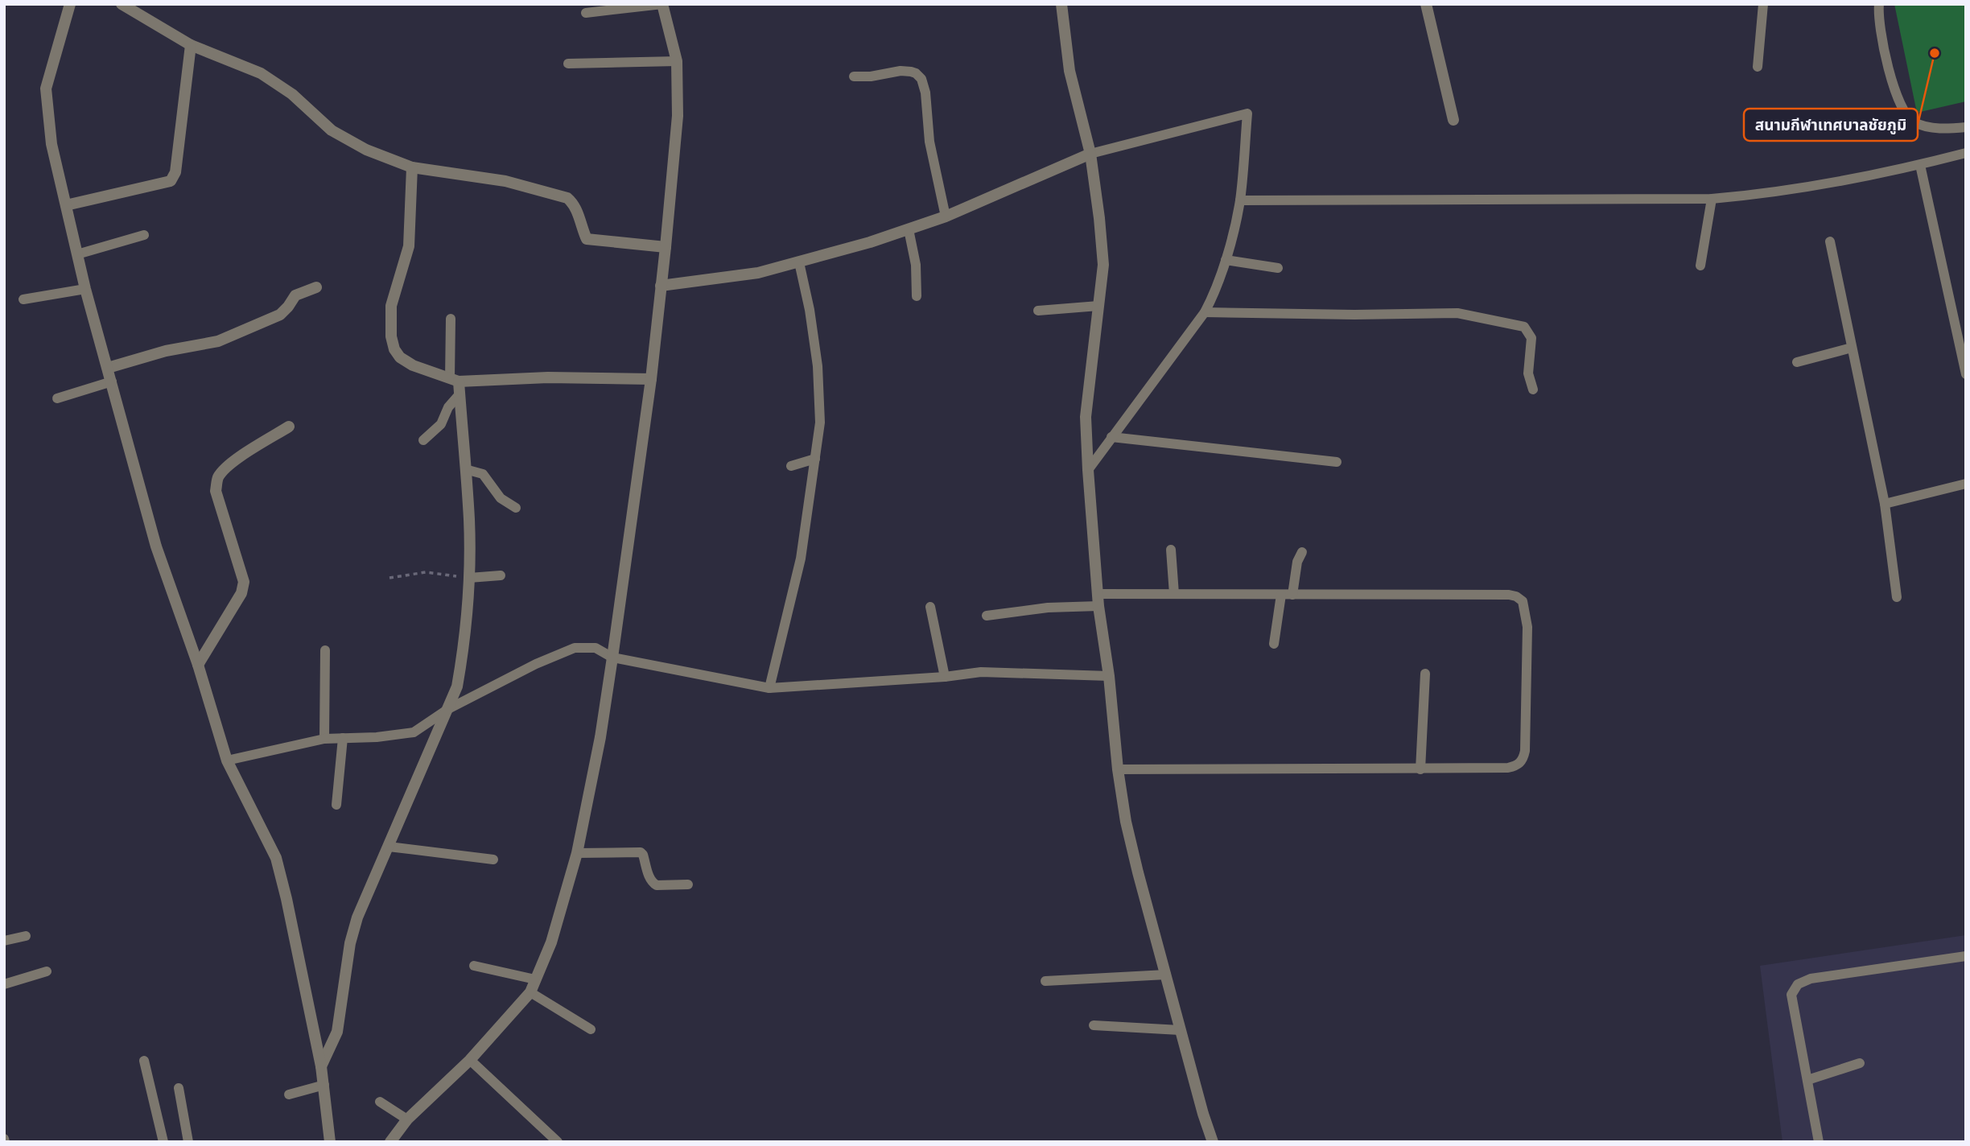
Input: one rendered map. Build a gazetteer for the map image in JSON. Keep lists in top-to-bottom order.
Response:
{
  "places": ["สนามกีฬาเทศบาลชัยภูมิ"]
}
